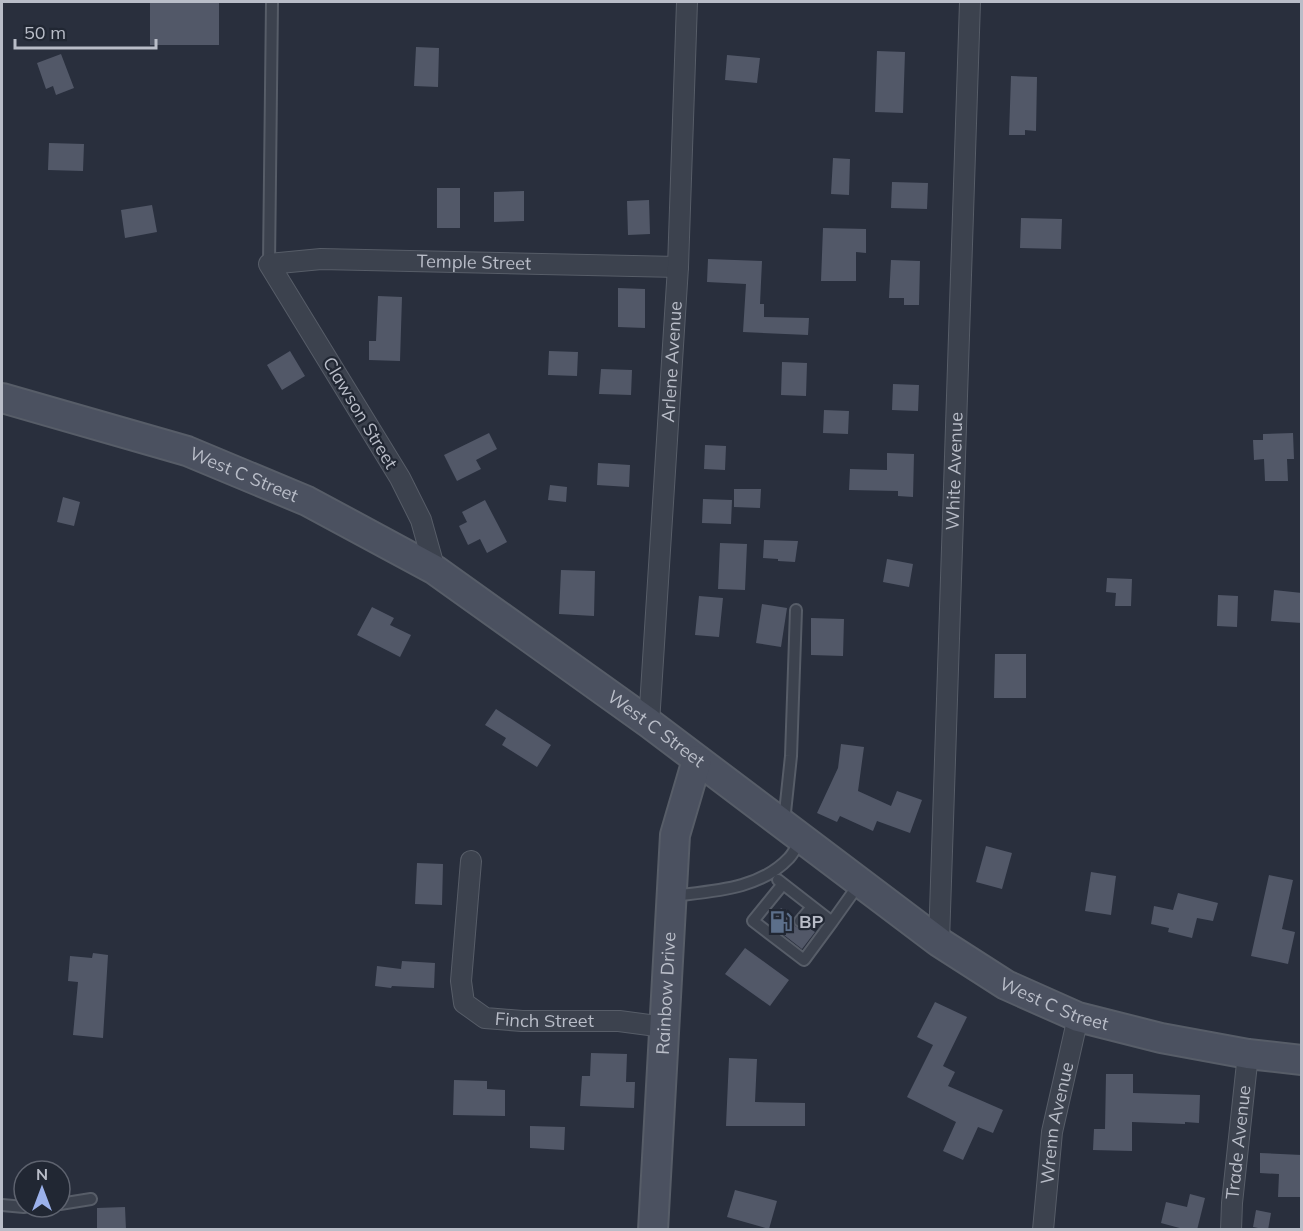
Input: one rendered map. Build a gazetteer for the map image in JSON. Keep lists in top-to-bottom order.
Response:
{
  "streets": {
    "main road": ["West C Street", "Rainbow Drive"],
    "street": [
      "Temple Street",
      "Arlene Avenue",
      "Clawson Street",
      "White Avenue",
      "Finch Street",
      "Wrenn Avenue",
      "Trade Avenue"
    ]
  },
  "crossings": [
    ["Temple Street", "Arlene Avenue"],
    ["Temple Street", "Clawson Street"],
    ["Arlene Avenue", "West C Street"],
    ["Clawson Street", "West C Street"],
    ["White Avenue", "West C Street"],
    ["West C Street", "Rainbow Drive"],
    ["West C Street", "Wrenn Avenue"],
    ["West C Street", "Trade Avenue"],
    ["Rainbow Drive", "Finch Street"]
  ],
  "places": {
    "fuel station": ["BP"]
  },
  "scale_bar": "50 m",
  "north": "top"
}
